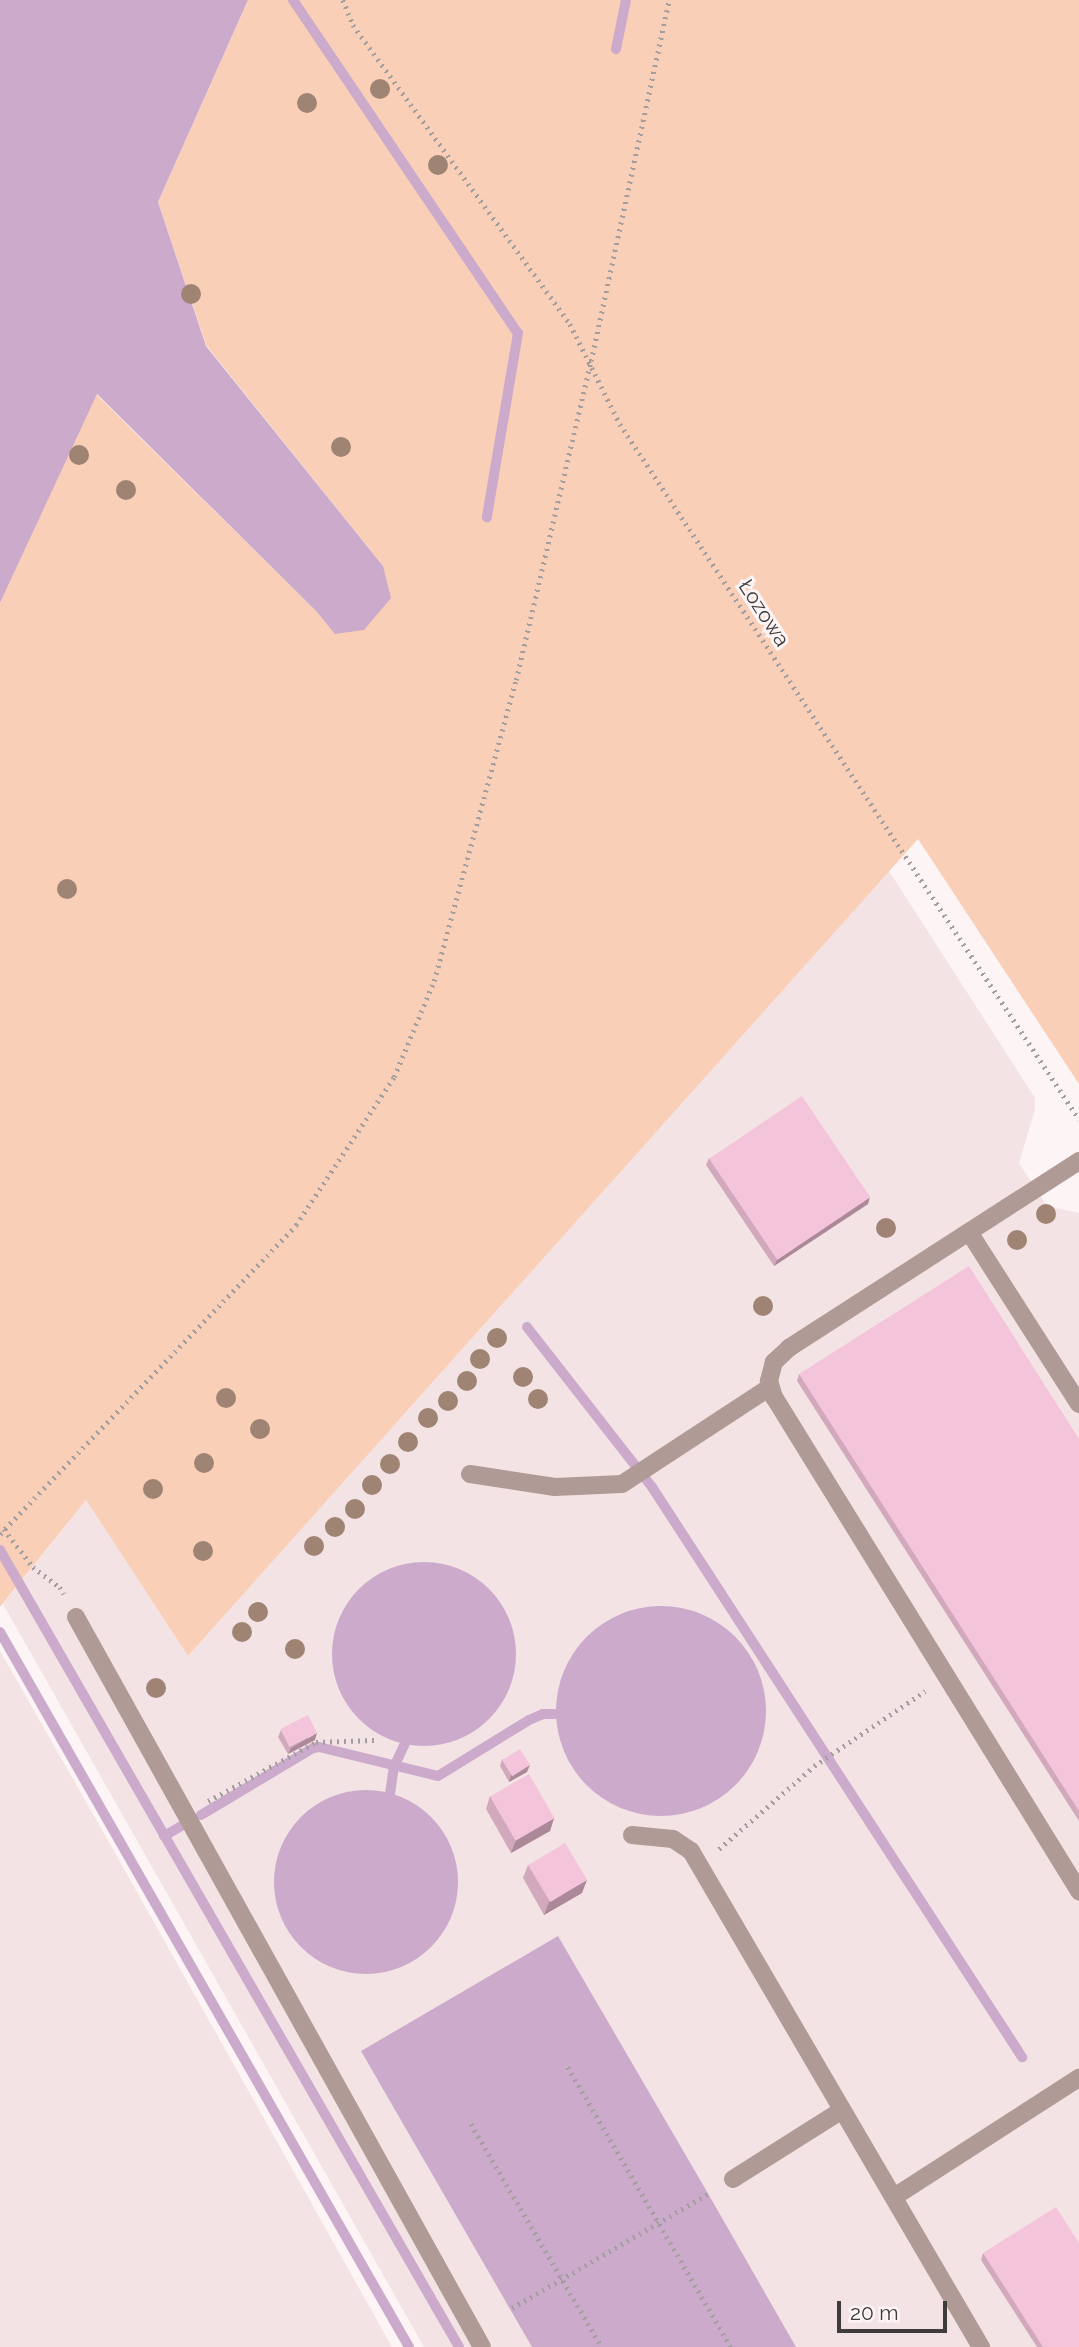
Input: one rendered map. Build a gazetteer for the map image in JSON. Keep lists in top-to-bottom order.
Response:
{
  "streets": {
    "path": ["Łozowa"]
  },
  "scale_bar": "20 m"
}
